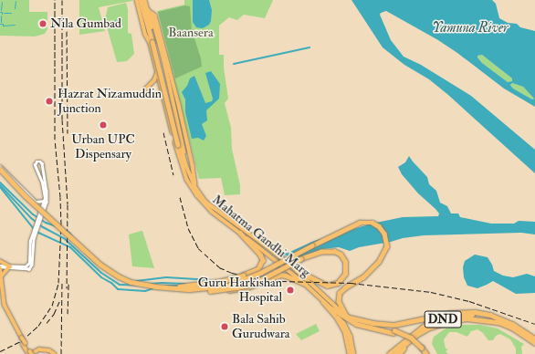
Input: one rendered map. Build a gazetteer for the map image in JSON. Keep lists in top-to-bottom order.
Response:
{
  "streets": {
    "highway": ["Mahatma Gandhi Marg", "DND"]
  },
  "water": ["Yamuna River"],
  "parks": ["Baansera"],
  "places": [
    "Nila Gumbad",
    "Hazrat Nizamuddin Junction",
    "Urban UPC Dispensary",
    "Guru Harkishan Hospital",
    "Bala Sahib Gurudwara"
  ]
}
